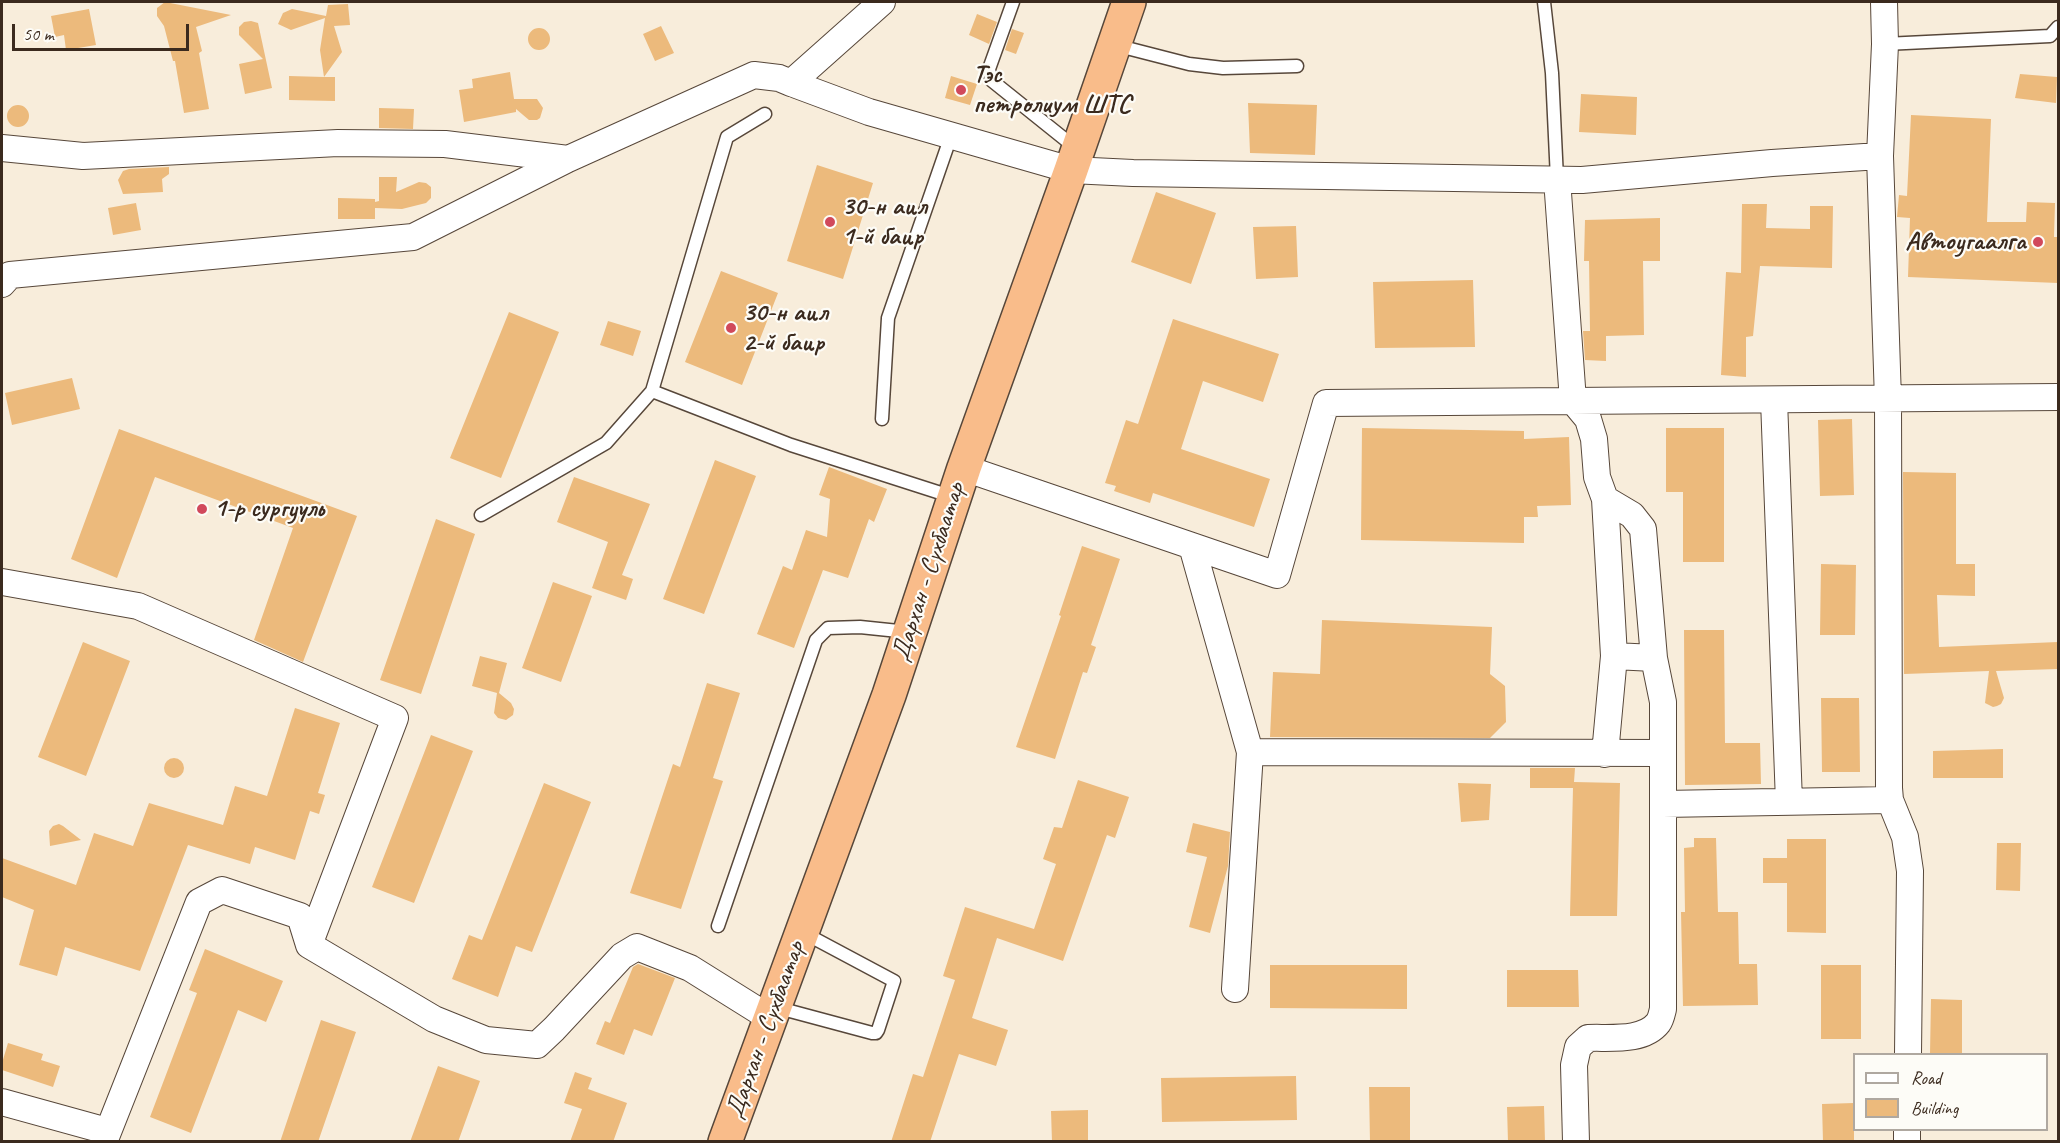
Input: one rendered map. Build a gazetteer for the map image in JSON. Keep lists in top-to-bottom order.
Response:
{
  "streets": {
    "highway": ["Дархан - Сүхбаатар"]
  },
  "places": [
    "Тэс петролиум ШТС",
    "30-н аил 1-й баир",
    "Автоугаалга",
    "30-н аил 2-й баир",
    "1-р сургууль"
  ],
  "legend": ["Road", "Building"],
  "scale_bar": "50 m"
}
